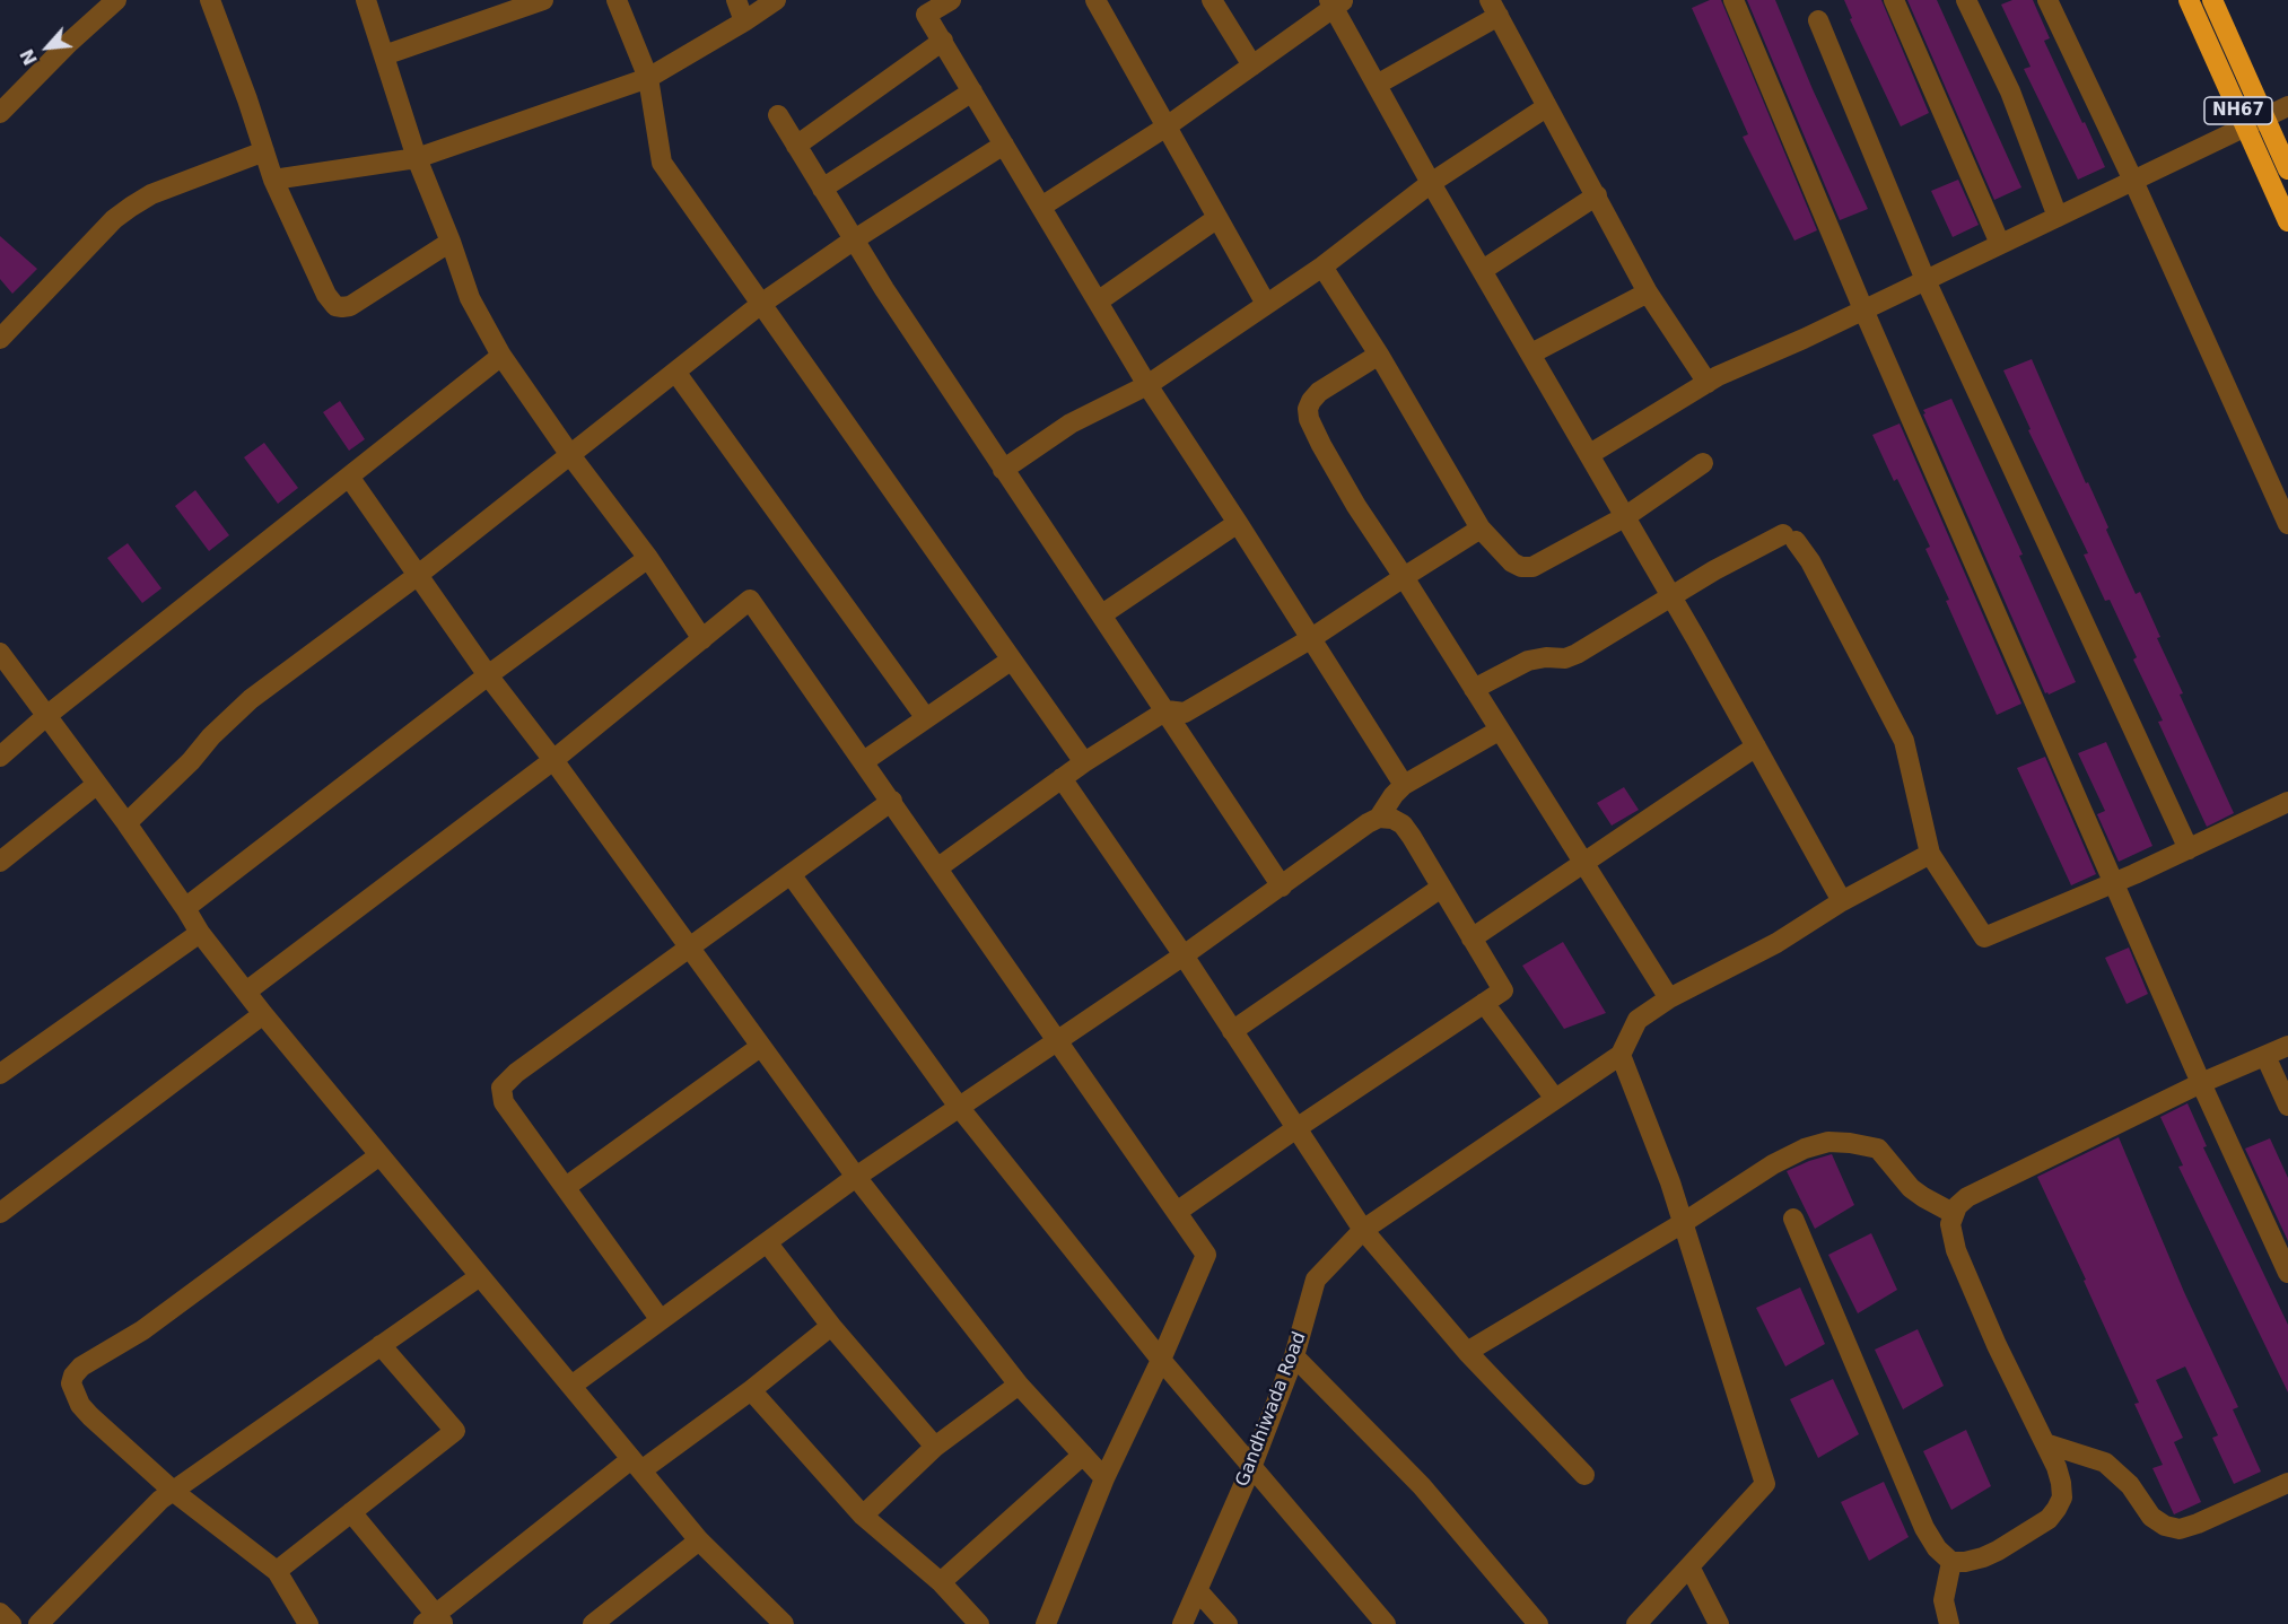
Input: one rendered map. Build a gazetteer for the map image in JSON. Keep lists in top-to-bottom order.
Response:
{
  "streets": {
    "highway": ["NH67"],
    "street": ["Gandhiwada Road"]
  },
  "north": "bottom left"
}
